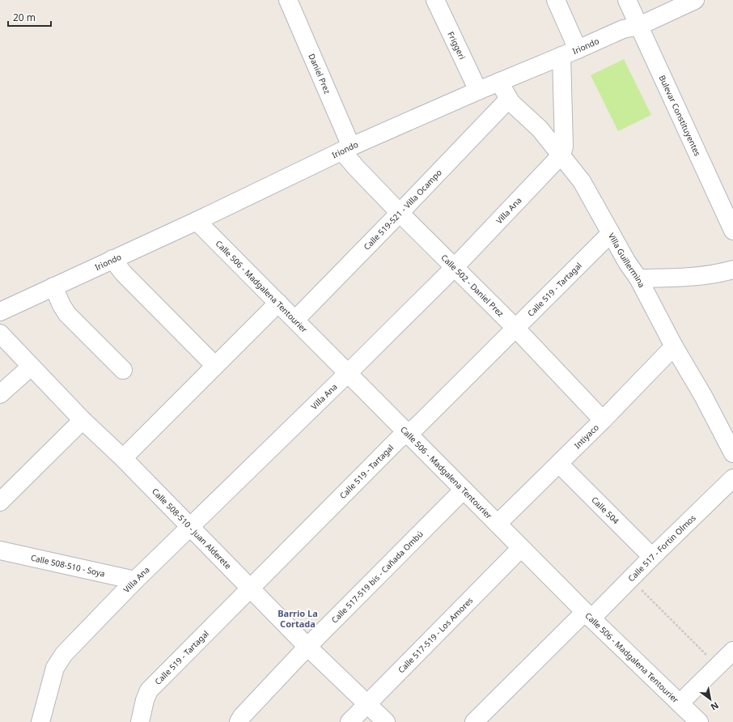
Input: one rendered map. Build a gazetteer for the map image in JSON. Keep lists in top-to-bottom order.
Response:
{
  "streets": {
    "street": [
      "Friggeri",
      "Iriondo",
      "Daniel Prez",
      "Bulevar Constituyentes",
      "Calle 519-521 - Villa Ocampo",
      "Villa Ana",
      "Villa Guillermina",
      "Calle 502 - Daniel Prez",
      "Calle 506 - Madgalena Tentourier",
      "Calle 519 - Tartagal",
      "Intiyaco",
      "Calle 504",
      "Calle 508-510 - Juan Alderete",
      "Calle 517 - Fortin Olmos",
      "Calle 508-510 - Soya",
      "Calle 517-519 bis - Cañada Ombú",
      "Calle 517-519 - Los Amores"
    ]
  },
  "crossings": [
    ["Friggeri", "Iriondo"],
    ["Iriondo", "Daniel Prez"],
    ["Iriondo", "Bulevar Constituyentes"],
    ["Iriondo", "Villa Guillermina"],
    ["Iriondo", "Calle 502 - Daniel Prez"],
    ["Iriondo", "Calle 506 - Madgalena Tentourier"],
    ["Daniel Prez", "Calle 502 - Daniel Prez"],
    ["Calle 519-521 - Villa Ocampo", "Villa Guillermina"],
    ["Calle 519-521 - Villa Ocampo", "Calle 502 - Daniel Prez"],
    ["Calle 519-521 - Villa Ocampo", "Calle 506 - Madgalena Tentourier"],
    ["Villa Ana", "Villa Guillermina"],
    ["Villa Ana", "Calle 502 - Daniel Prez"],
    ["Villa Ana", "Calle 506 - Madgalena Tentourier"],
    ["Villa Ana", "Calle 508-510 - Juan Alderete"],
    ["Villa Ana", "Calle 508-510 - Soya"],
    ["Villa Guillermina", "Calle 519 - Tartagal"],
    ["Villa Guillermina", "Intiyaco"],
    ["Calle 502 - Daniel Prez", "Calle 519 - Tartagal"],
    ["Calle 502 - Daniel Prez", "Intiyaco"],
    ["Calle 506 - Madgalena Tentourier", "Calle 519 - Tartagal"],
    ["Calle 506 - Madgalena Tentourier", "Intiyaco"],
    ["Calle 506 - Madgalena Tentourier", "Calle 517 - Fortin Olmos"],
    ["Calle 506 - Madgalena Tentourier", "Calle 517-519 bis - Cañada Ombú"],
    ["Calle 506 - Madgalena Tentourier", "Calle 517-519 - Los Amores"],
    ["Calle 519 - Tartagal", "Calle 508-510 - Juan Alderete"],
    ["Intiyaco", "Calle 504"],
    ["Calle 504", "Calle 517 - Fortin Olmos"],
    ["Calle 508-510 - Juan Alderete", "Calle 517-519 bis - Cañada Ombú"],
    ["Calle 508-510 - Juan Alderete", "Calle 517-519 - Los Amores"]
  ],
  "districts": ["Barrio La Cortada"],
  "scale_bar": "20 m",
  "north": "bottom right"
}
